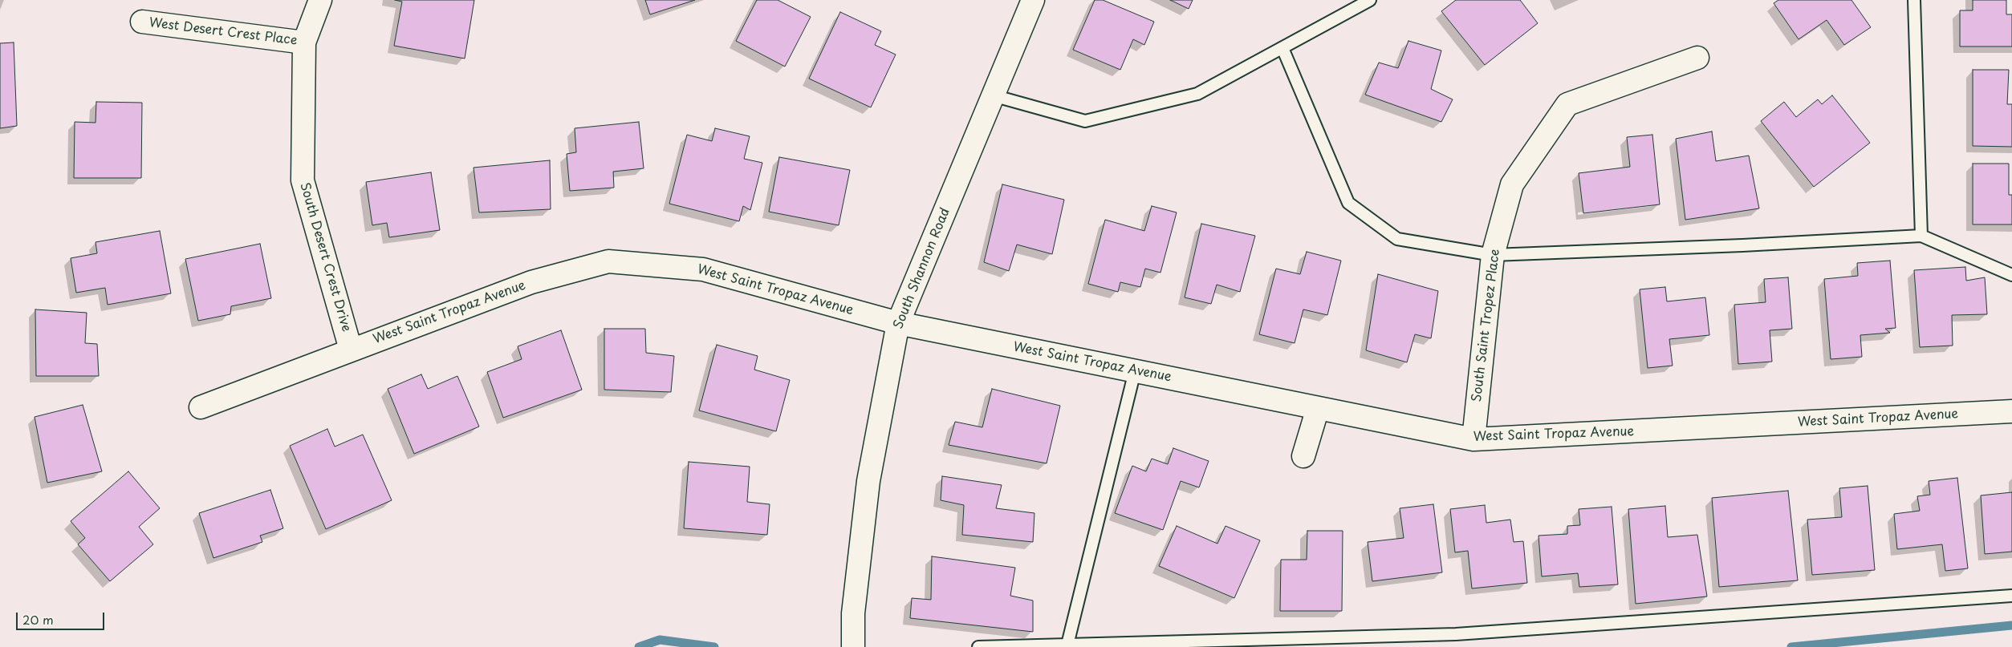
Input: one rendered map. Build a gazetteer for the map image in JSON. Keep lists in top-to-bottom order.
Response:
{
  "streets": {
    "street": [
      "West Desert Crest Place",
      "South Desert Crest Drive",
      "South Shannon Road",
      "West Saint Tropaz Avenue",
      "South Saint Tropez Place"
    ]
  },
  "crossings": [
    ["West Desert Crest Place", "South Desert Crest Drive"],
    ["South Desert Crest Drive", "West Saint Tropaz Avenue"],
    ["South Shannon Road", "West Saint Tropaz Avenue"],
    ["West Saint Tropaz Avenue", "South Saint Tropez Place"]
  ],
  "scale_bar": "20 m"
}
